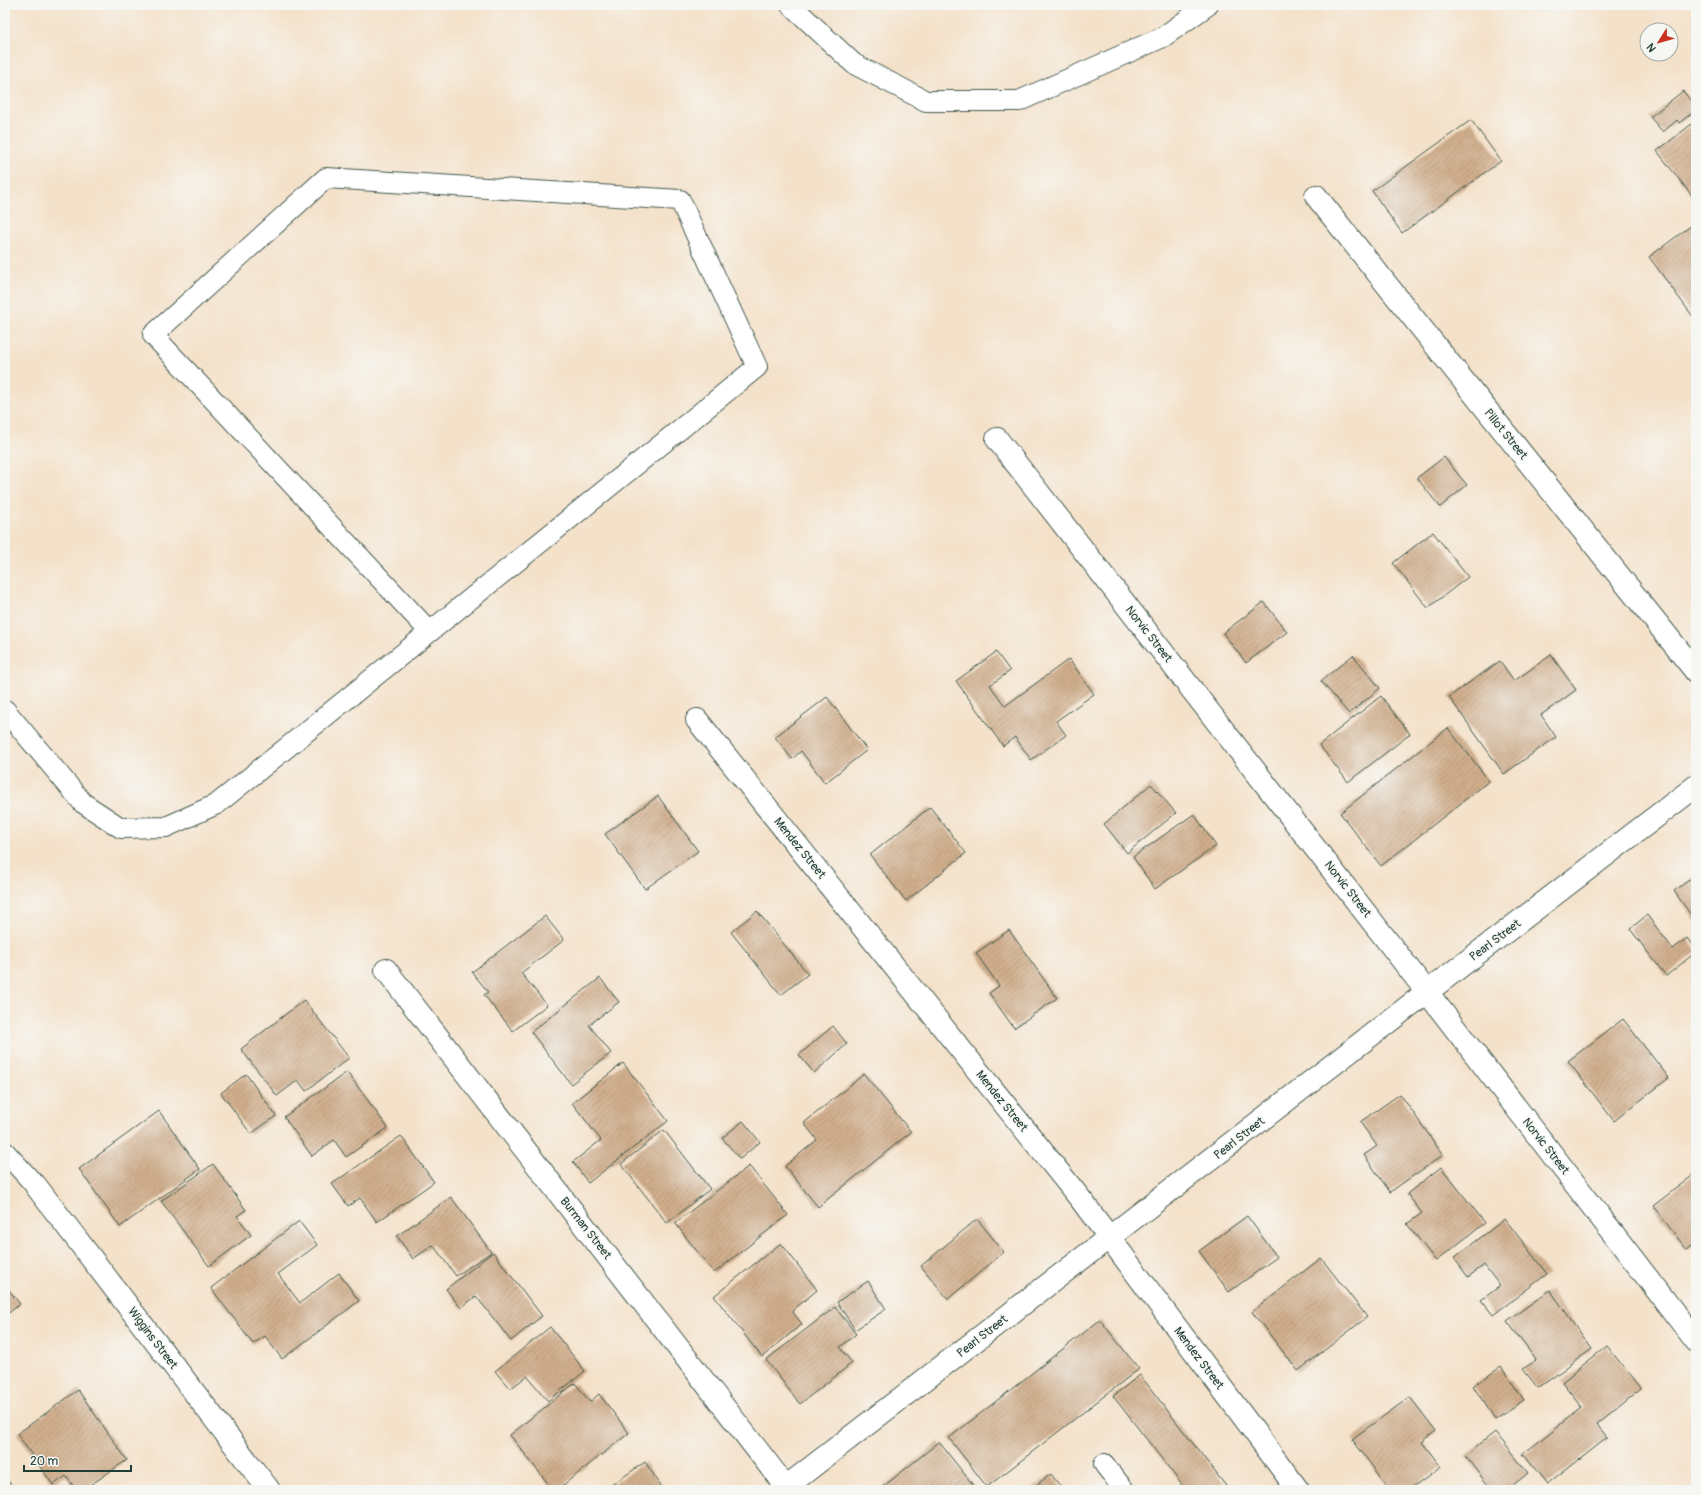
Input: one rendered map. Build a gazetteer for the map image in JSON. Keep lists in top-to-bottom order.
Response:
{
  "streets": {
    "street": [
      "Pillot Street",
      "Norvic Street",
      "Mendez Street",
      "Pearl Street",
      "Burman Street",
      "Wiggins Street"
    ]
  },
  "crossings": [
    ["Norvic Street", "Pearl Street"],
    ["Mendez Street", "Pearl Street"],
    ["Pearl Street", "Burman Street"]
  ],
  "scale_bar": "20 m",
  "north": "bottom left"
}
